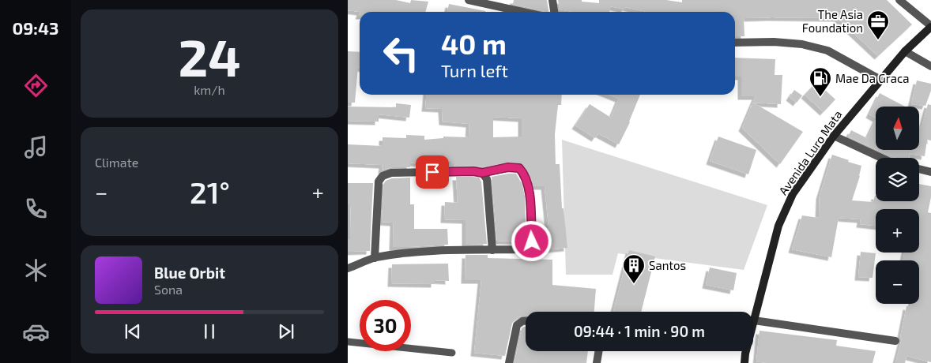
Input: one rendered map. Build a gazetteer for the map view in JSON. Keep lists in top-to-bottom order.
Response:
{
  "streets": {
    "main road": ["Avenida Luro Mata"]
  },
  "places": {
    "office": ["The Asia Foundation"],
    "fuel station": ["Mae Da Graca"],
    "building": ["Santos"]
  },
  "north": "top",
  "page": {
    "tabs": "09:43",
    "tile": [
      ["24", "km/h"],
      "Climate"
    ],
    "turn": ["40 m", "Turn left"],
    "map_buttons": ["+", "−"],
    "heat": ["−", "21°", "+"],
    "song": ["Blue Orbit", "Sona"],
    "limit": "30",
    "trip": "09:44 · 1 min · 90 m"
  }
}
